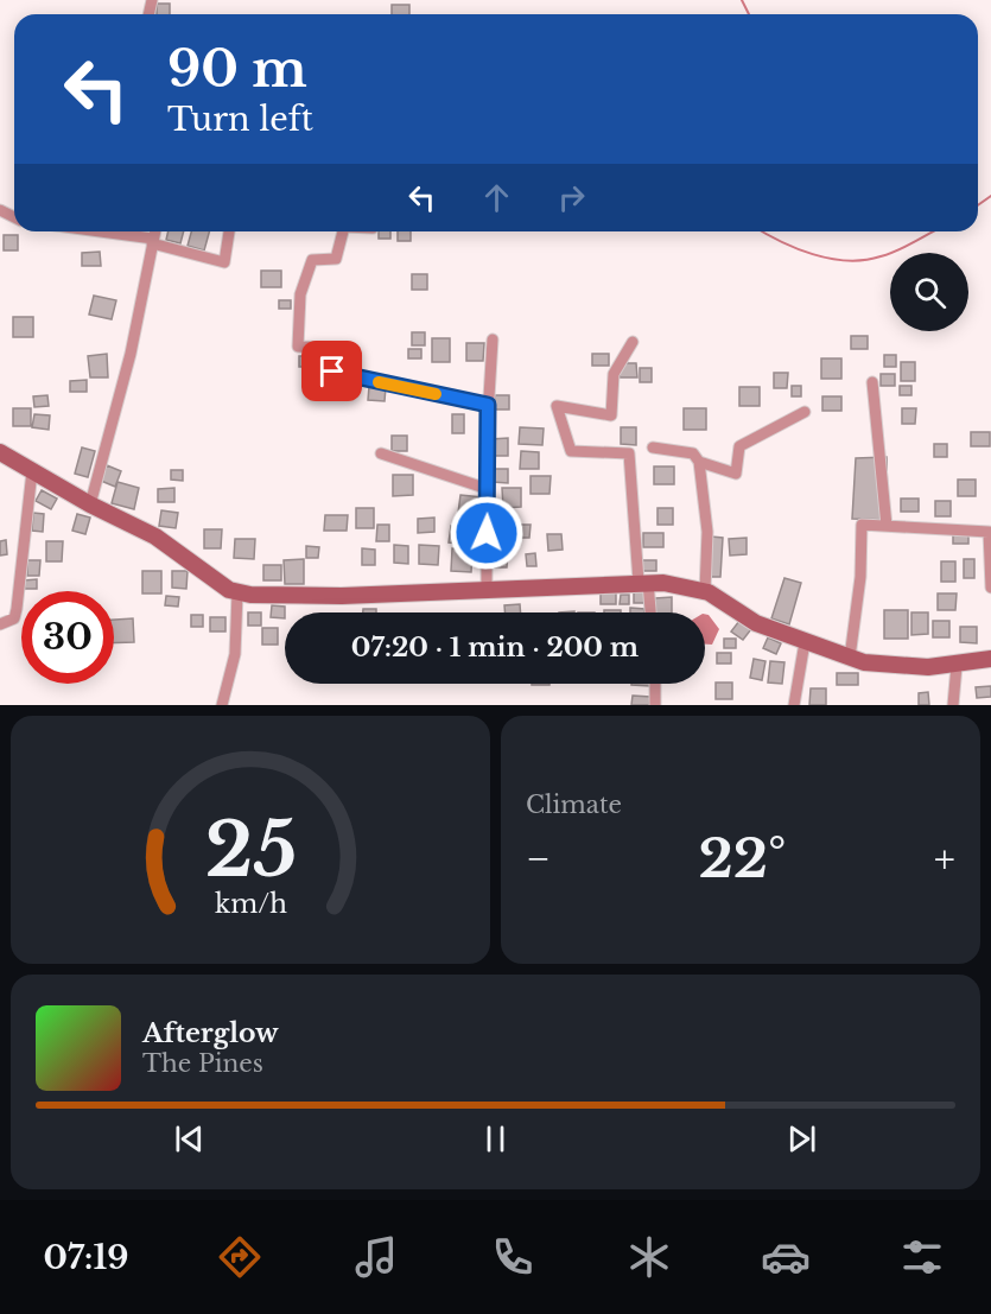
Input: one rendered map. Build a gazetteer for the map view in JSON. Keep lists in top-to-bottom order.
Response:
{
  "page": {
    "turn": ["90 m", "Turn left"],
    "limit": "30",
    "trip": "07:20 · 1 min · 200 m",
    "tile": "Climate",
    "heat": ["−", "22°", "+"],
    "song": ["Afterglow", "The Pines"],
    "tabs": "07:19",
    "gauge": ["25", "km/h"]
  }
}
